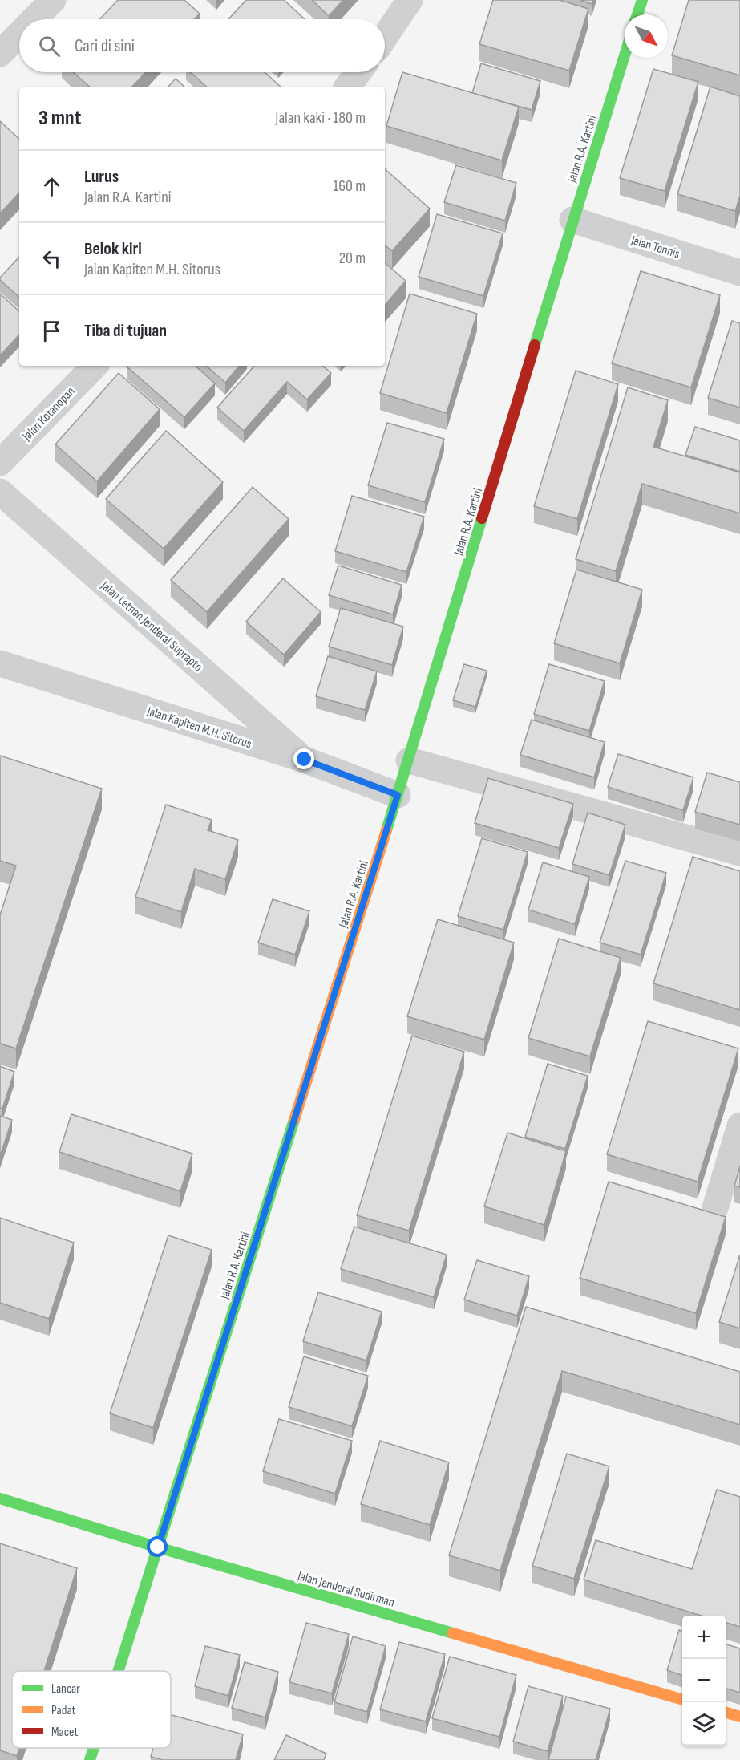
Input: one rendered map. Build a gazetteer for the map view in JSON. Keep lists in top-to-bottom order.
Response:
{
  "streets": {
    "street": [
      "Jalan R.A. Kartini",
      "Jalan Tennis",
      "Jalan Kotanopan",
      "Jalan Letnan Jenderal Suprapto",
      "Jalan Kapiten M.H. Sitorus",
      "Jalan Jenderal Sudirman"
    ]
  },
  "crossings": [
    ["Jalan R.A. Kartini", "Jalan Tennis"],
    ["Jalan R.A. Kartini", "Jalan Kapiten M.H. Sitorus"],
    ["Jalan R.A. Kartini", "Jalan Jenderal Sudirman"],
    ["Jalan Letnan Jenderal Suprapto", "Jalan Kapiten M.H. Sitorus"]
  ],
  "legend": ["Lancar", "Padat", "Macet"],
  "north": "bottom right",
  "page": {
    "search": "Cari di sini",
    "heading": ["3 mnt", "Jalan kaki · 180 m"],
    "list": [
      ["Lurus", "Jalan R.A. Kartini", "160 m"],
      ["Belok kiri", "Jalan Kapiten M.H. Sitorus", "20 m"],
      "Tiba di tujuan"
    ],
    "map_buttons": ["+", "−"]
  }
}
